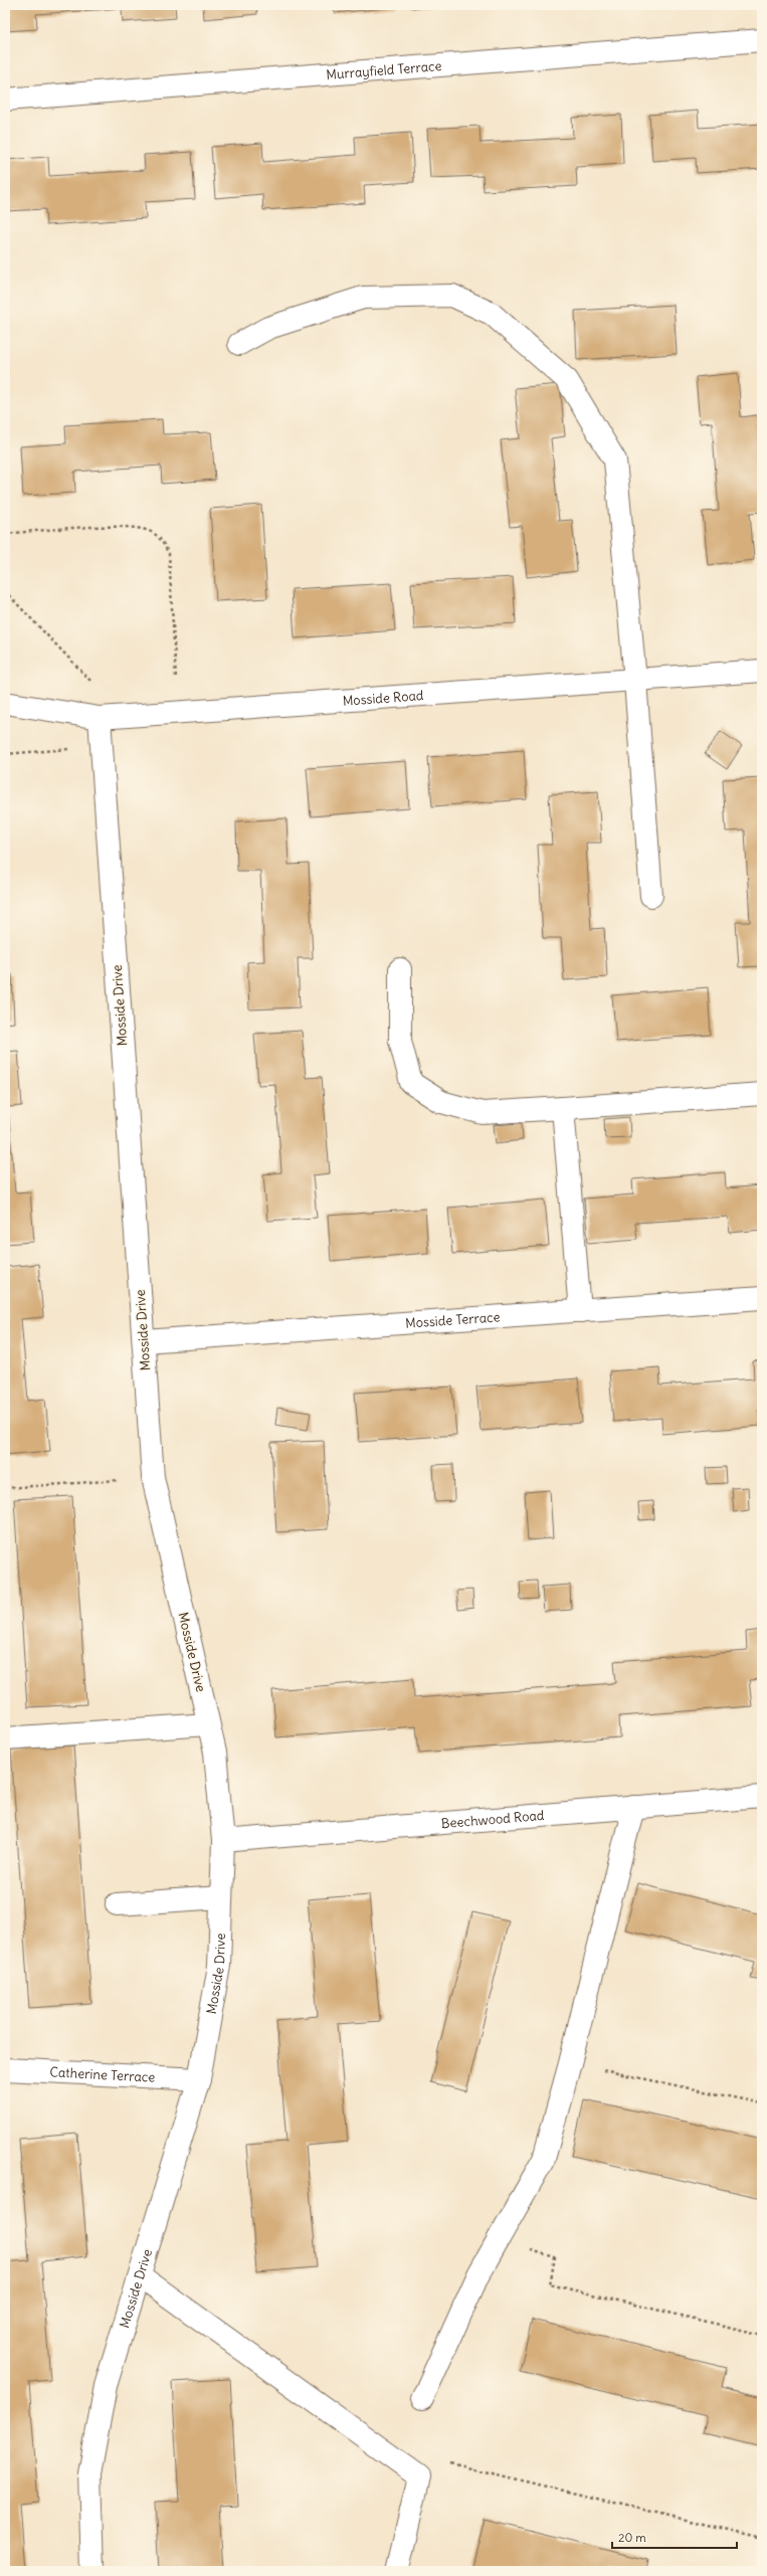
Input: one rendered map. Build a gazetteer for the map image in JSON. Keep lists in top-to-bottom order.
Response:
{
  "streets": {
    "street": [
      "Murrayfield Terrace",
      "Mosside Road",
      "Mosside Drive",
      "Mosside Terrace",
      "Beechwood Road",
      "Catherine Terrace"
    ]
  },
  "crossings": [
    ["Mosside Road", "Mosside Drive"],
    ["Mosside Drive", "Mosside Terrace"],
    ["Mosside Drive", "Beechwood Road"],
    ["Mosside Drive", "Catherine Terrace"]
  ],
  "scale_bar": "20 m"
}
